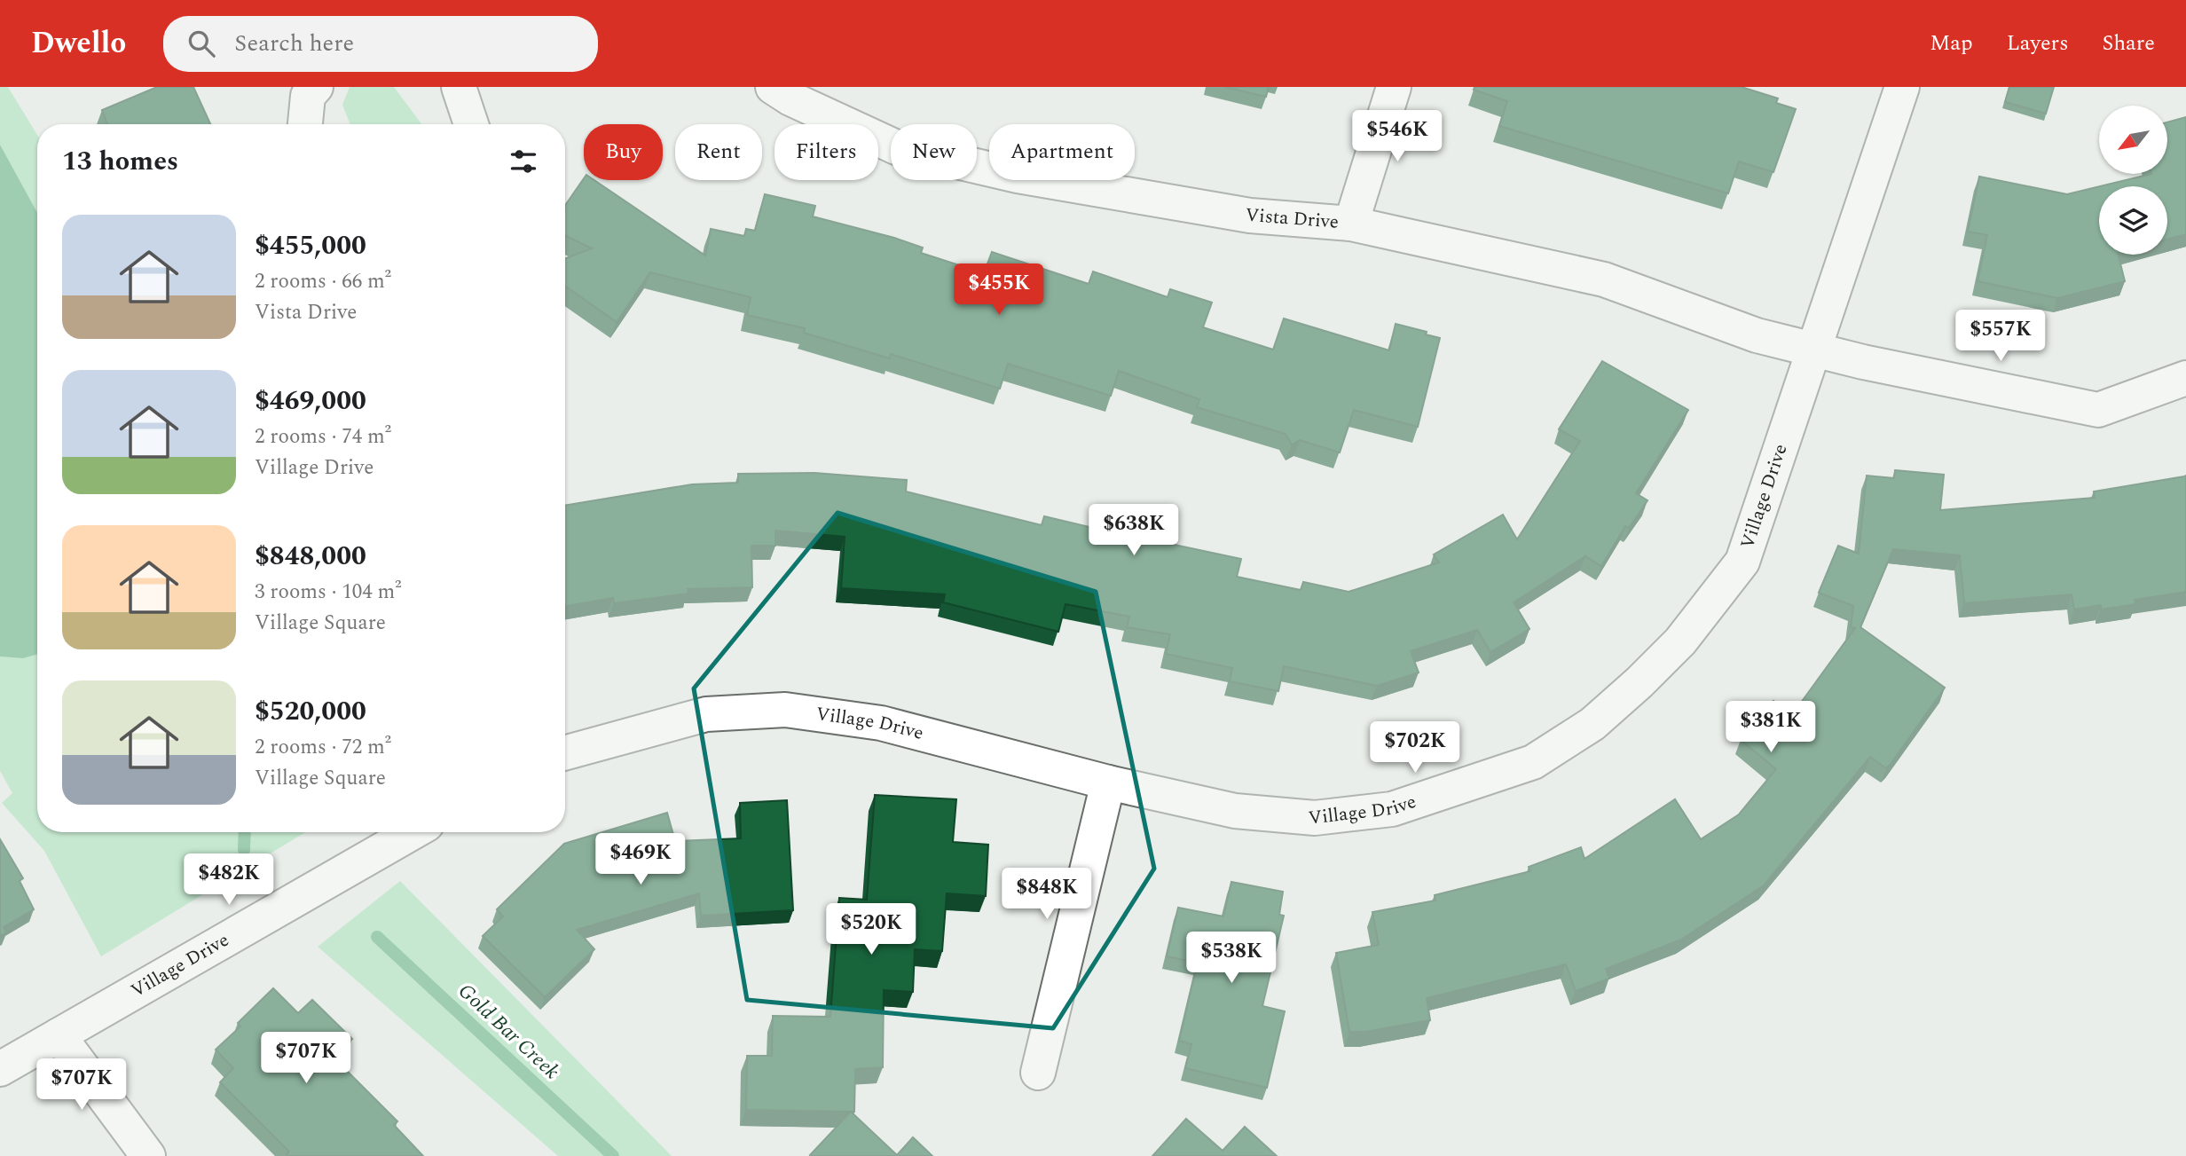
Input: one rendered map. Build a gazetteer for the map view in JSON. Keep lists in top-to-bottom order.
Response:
{
  "streets": {
    "street": ["Vista Drive", "Village Drive"]
  },
  "crossings": [
    ["Vista Drive", "Village Drive"]
  ],
  "water": ["Gold Bar Creek"],
  "north": "bottom left",
  "page": {
    "header": "Dwello",
    "search": "Search here",
    "nav": ["Map", "Layers", "Share"],
    "price": [
      "$546K",
      "$455K",
      "$557K",
      "$638K",
      "$381K",
      "$702K",
      "$469K",
      "$482K",
      "$848K",
      "$520K",
      "$538K",
      "$707K",
      "$707K"
    ],
    "chip": [
      "Buy",
      "Rent",
      "Filters",
      "New",
      "Apartment"
    ],
    "heading": "13 homes",
    "list": [
      {
        "name": "$455,000",
        "note": "2 rooms · 66 m² · Vista Drive"
      },
      {
        "name": "$469,000",
        "note": "2 rooms · 74 m² · Village Drive"
      },
      {
        "name": "$848,000",
        "note": "3 rooms · 104 m² · Village Square"
      },
      {
        "name": "$520,000",
        "note": "2 rooms · 72 m² · Village Square"
      }
    ]
  }
}
